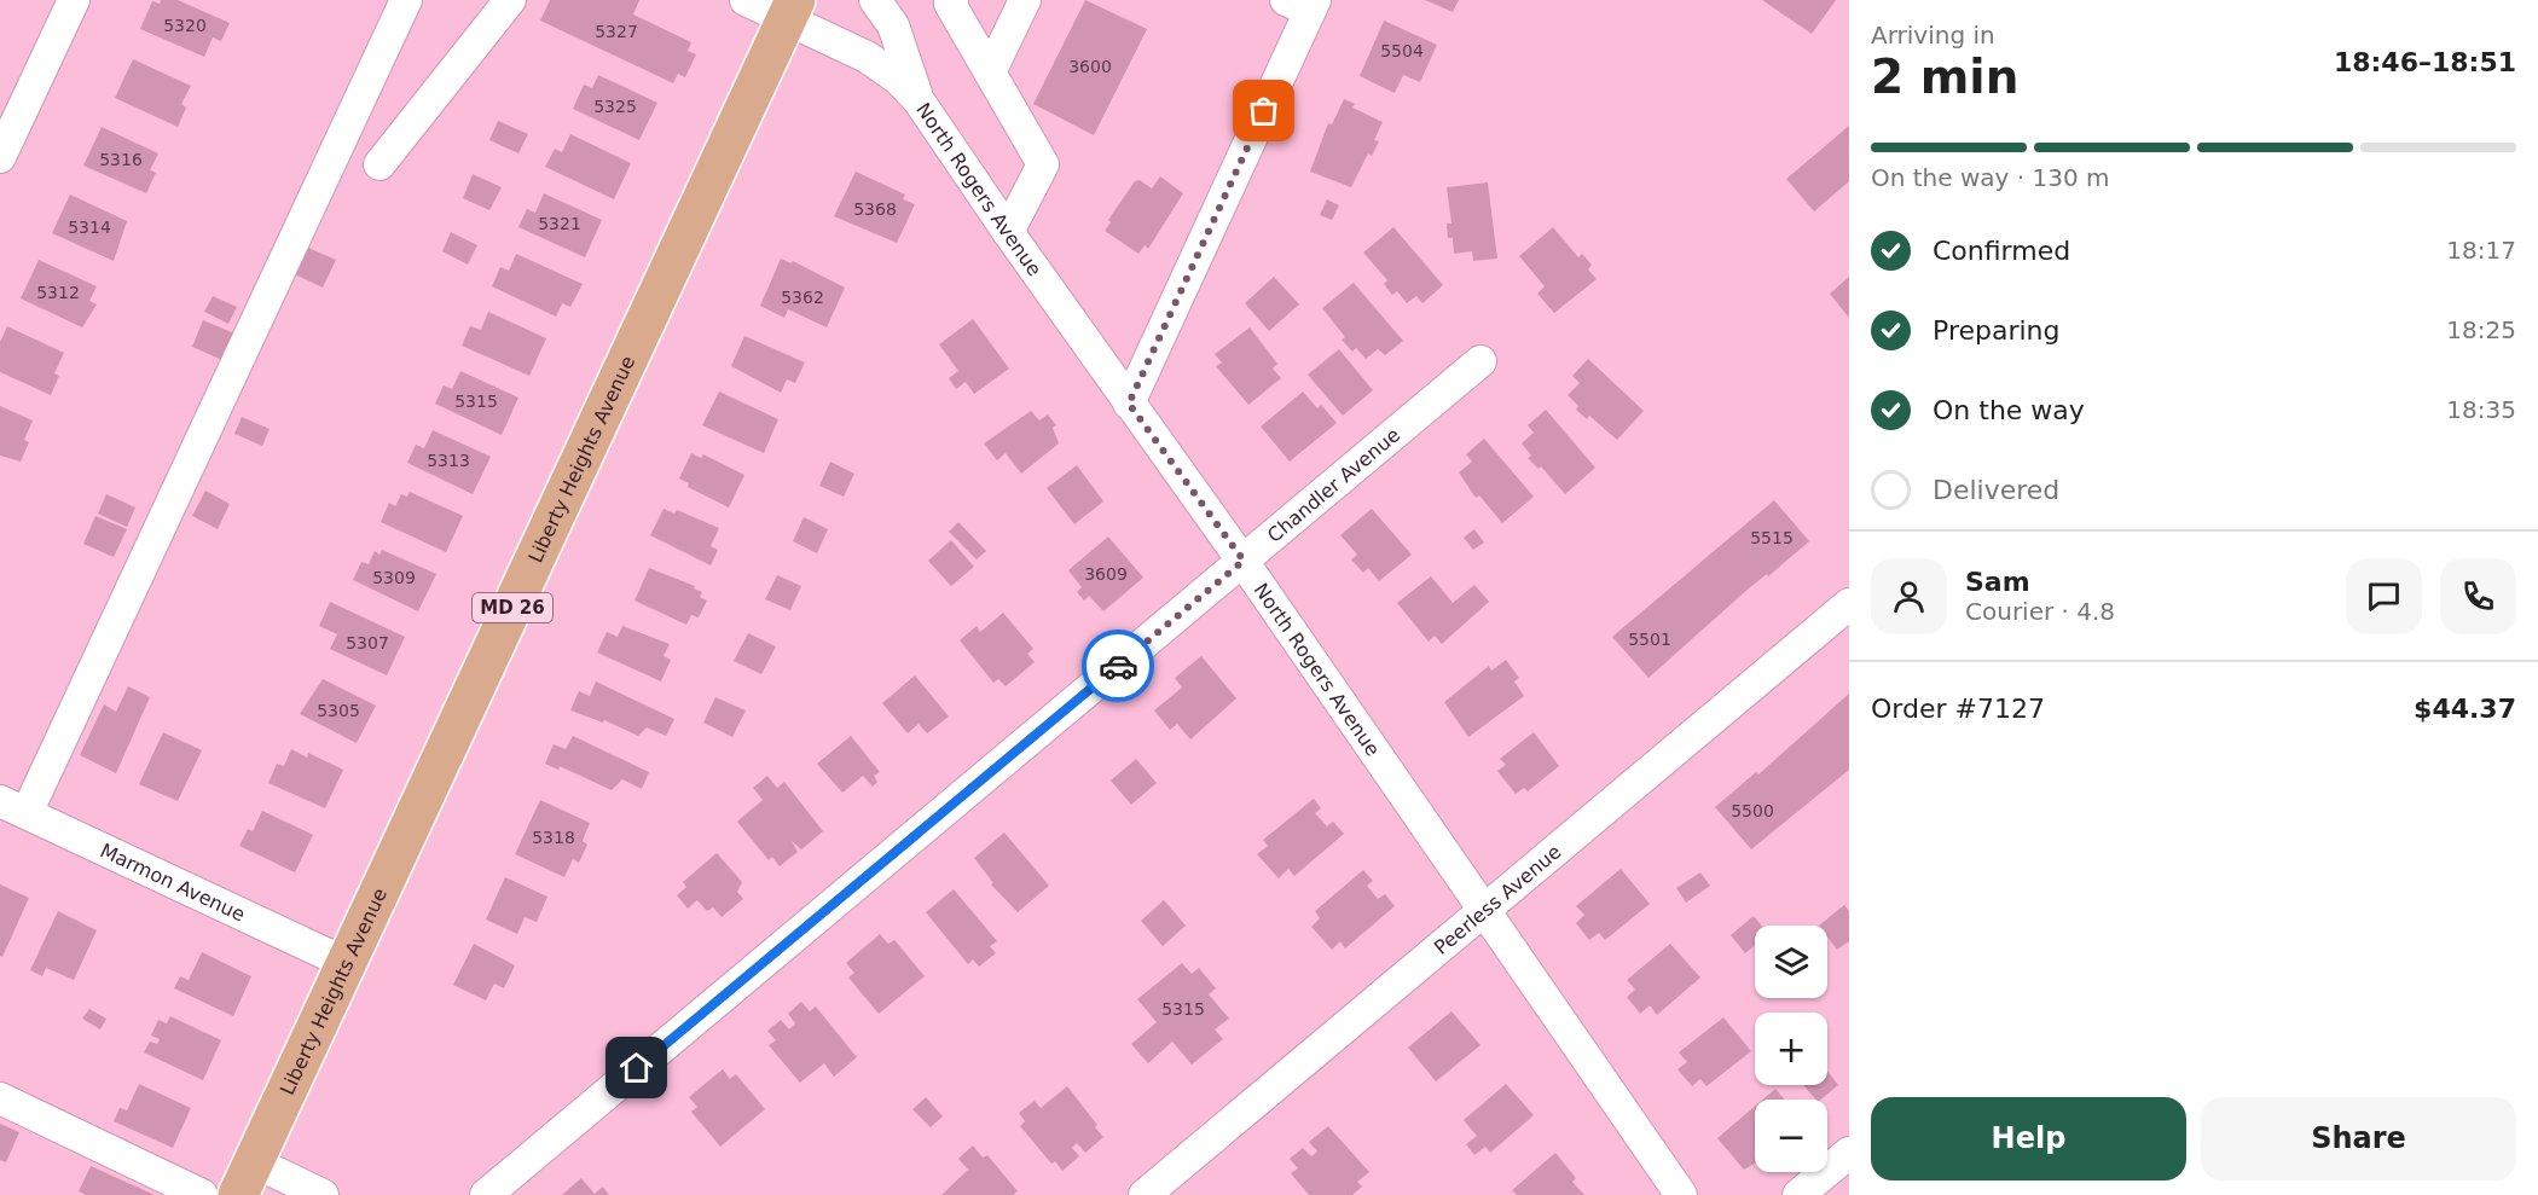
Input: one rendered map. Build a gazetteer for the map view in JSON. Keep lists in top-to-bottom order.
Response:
{
  "streets": {
    "main road": ["Liberty Heights Avenue", "MD 26"],
    "street": [
      "North Rogers Avenue",
      "Chandler Avenue",
      "Marmon Avenue",
      "Peerless Avenue"
    ]
  },
  "crossings": [
    ["North Rogers Avenue", "Liberty Heights Avenue"],
    ["North Rogers Avenue", "Chandler Avenue"],
    ["North Rogers Avenue", "Peerless Avenue"],
    ["Liberty Heights Avenue", "Marmon Avenue"]
  ],
  "house_numbers": [
    "5320",
    "5327",
    "5504",
    "3600",
    "5325",
    "5316",
    "5368",
    "5321",
    "5314",
    "5312",
    "5362",
    "5315",
    "5313",
    "5515",
    "3609",
    "5309",
    "5501",
    "5307",
    "5305",
    "5500",
    "5318",
    "5315"
  ],
  "page": {
    "heading": ["2 min", "Arriving in", "18:46–18:51"],
    "panel": [
      "Sam",
      "Courier · 4.8",
      "Order #7127",
      "$44.37"
    ],
    "bar": "On the way · 130 m",
    "list": [
      ["Confirmed", "18:17"],
      ["Preparing", "18:25"],
      ["On the way", "18:35"],
      "Delivered"
    ],
    "map_buttons": ["+", "−"],
    "buttons": ["Help", "Share"]
  }
}
